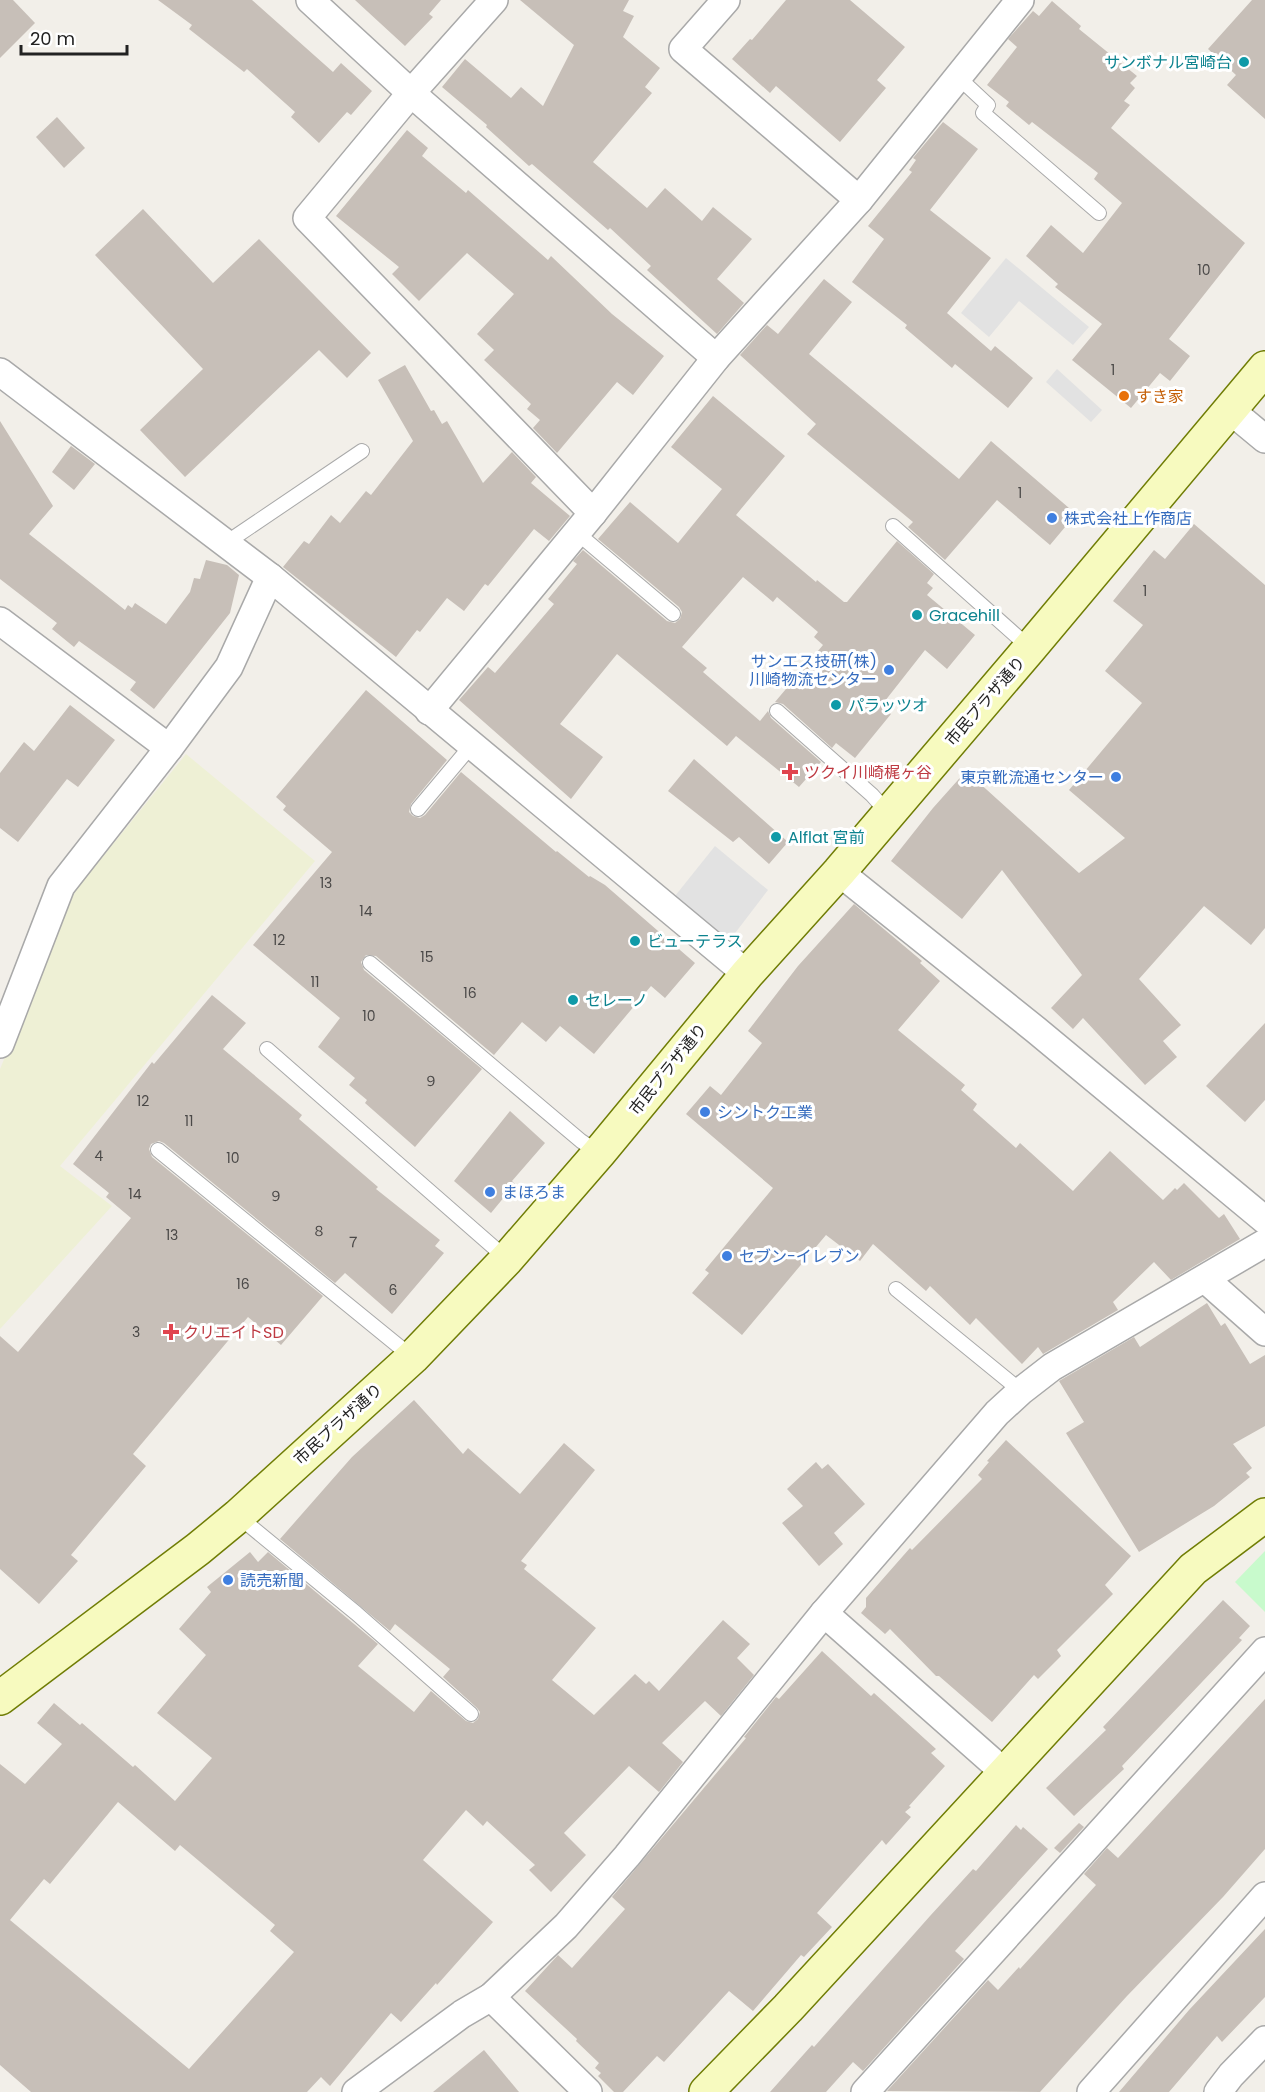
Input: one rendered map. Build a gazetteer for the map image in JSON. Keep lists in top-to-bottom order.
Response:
{
  "streets": {
    "street": ["市民プラザ通り"]
  },
  "places": {
    "other": [
      "サンボナル宮崎台",
      "すき家",
      "株式会社上作商店",
      "Gracehill",
      "サンエス技研(株) 川崎物流センター",
      "パラッツオ",
      "東京靴流通センター",
      "Alflat 宮前",
      "ビューテラス",
      "セレーノ",
      "シントク工業",
      "まほろま",
      "セブン-イレブン",
      "読売新聞"
    ],
    "health": ["ツクイ川崎梶ヶ谷", "クリエイトSD"]
  },
  "house_numbers": [
    "10",
    "1",
    "1",
    "1",
    "13",
    "14",
    "12",
    "15",
    "11",
    "16",
    "10",
    "９",
    "12",
    "11",
    "４",
    "10",
    "14",
    "９",
    "８",
    "13",
    "７",
    "16",
    "6",
    "3"
  ],
  "scale_bar": "20 m"
}
